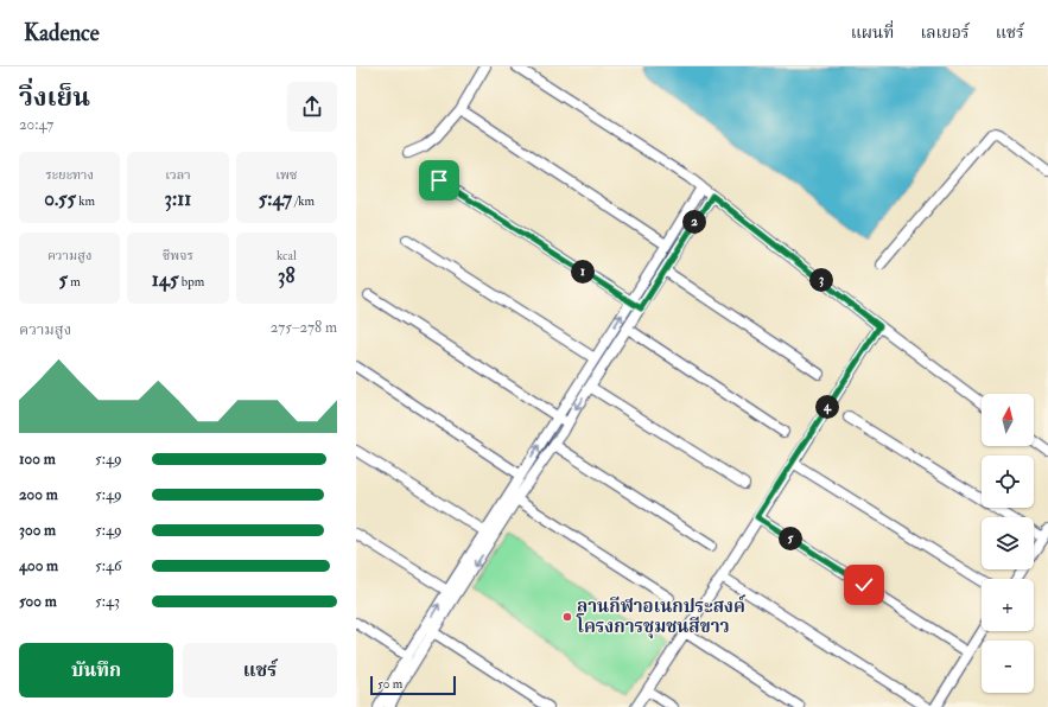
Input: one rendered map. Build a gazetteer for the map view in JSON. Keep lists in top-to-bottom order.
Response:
{
  "places": ["ลานกีฬาอเนกประสงค์ โครงการชุมชนสีขาว"],
  "scale_bar": "50 m",
  "north": "top",
  "page": {
    "header": "Kadence",
    "nav": ["แผนที่", "เลเยอร์", "แชร์"],
    "heading": ["วิ่งเย็น", "20:47"],
    "stats": [
      ["ระยะทาง", "0.55 km"],
      ["เวลา", "3:11"],
      ["เพซ", "5:47 /km"],
      ["ความสูง", "5 m"],
      ["ชีพจร", "145 bpm"],
      ["kcal", "38"]
    ],
    "pins": [
      "2",
      "1",
      "3",
      "4",
      "5"
    ],
    "chart": ["ความสูง", "275–278 m"],
    "map_buttons": ["+", "−"],
    "list": [
      {
        "name": "100 m",
        "note": "5:49"
      },
      {
        "name": "200 m",
        "note": "5:49"
      },
      {
        "name": "300 m",
        "note": "5:49"
      },
      {
        "name": "400 m",
        "note": "5:46"
      },
      {
        "name": "500 m",
        "note": "5:43"
      }
    ],
    "buttons": ["บันทึก", "แชร์"],
    "scale": "50 m"
  }
}
